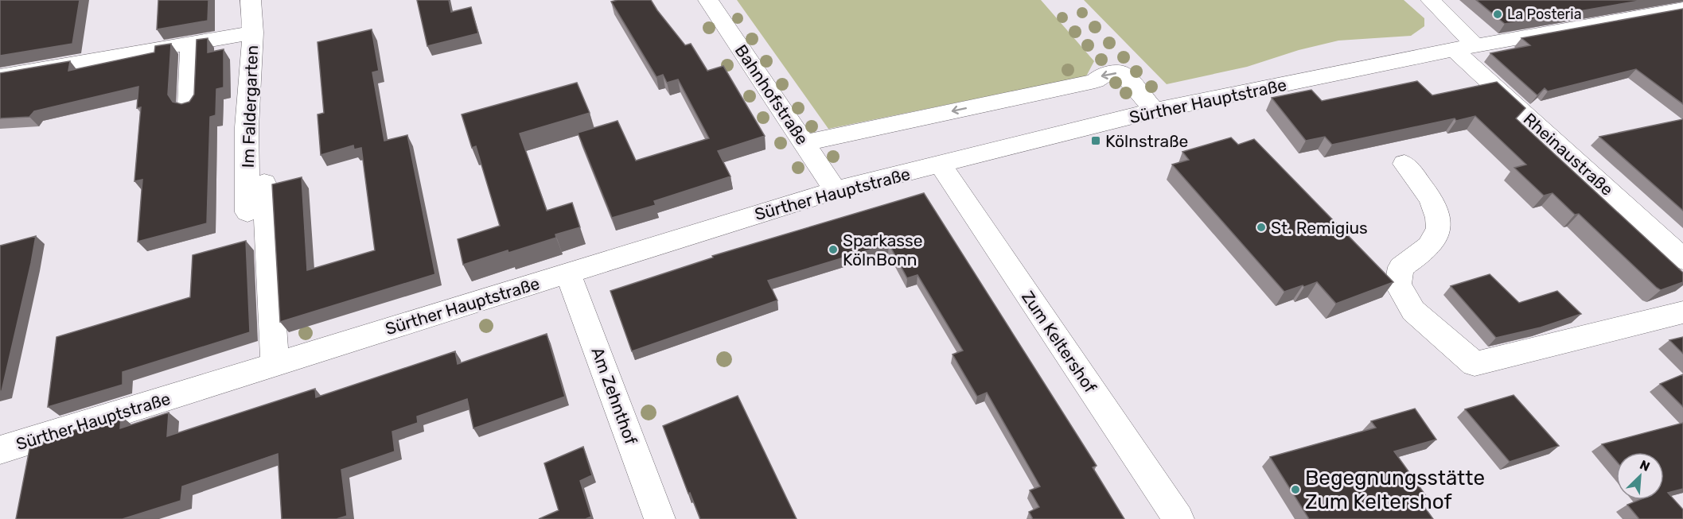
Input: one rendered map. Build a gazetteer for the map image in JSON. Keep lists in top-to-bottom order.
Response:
{
  "streets": {
    "street": [
      "Bahnhofstraße",
      "Sürther Hauptstraße",
      "Im Faldergarten",
      "Rheinaustraße",
      "Zum Keltershof",
      "Am Zehnthof"
    ]
  },
  "crossings": [
    ["Bahnhofstraße", "Sürther Hauptstraße"],
    ["Sürther Hauptstraße", "Rheinaustraße"],
    ["Sürther Hauptstraße", "Zum Keltershof"],
    ["Sürther Hauptstraße", "Am Zehnthof"]
  ],
  "places": {
    "other": [
      "La Posteria",
      "St. Remigius",
      "Sparkasse KölnBonn",
      "Begegnungsstätte Zum Keltershof"
    ],
    "transit": ["Kölnstraße"]
  },
  "north": "top right"
}
